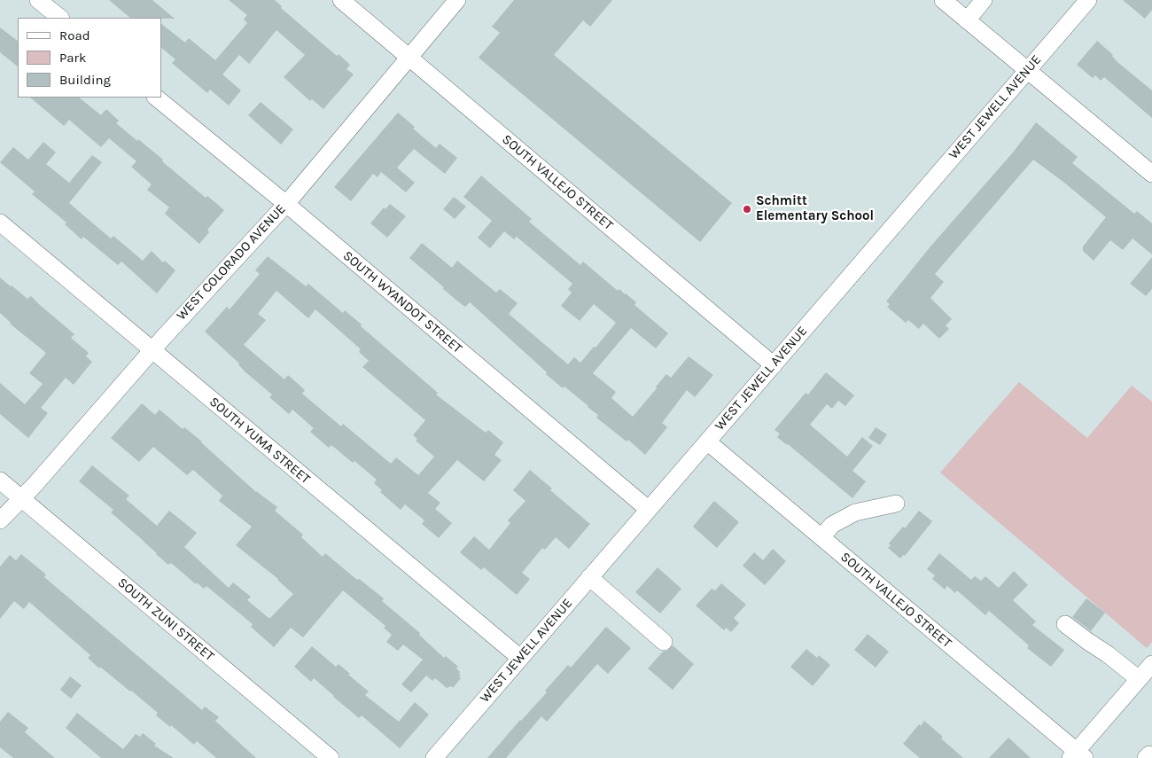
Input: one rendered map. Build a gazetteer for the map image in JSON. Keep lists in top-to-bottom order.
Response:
{
  "streets": {
    "street": [
      "WEST JEWELL AVENUE",
      "SOUTH VALLEJO STREET",
      "WEST COLORADO AVENUE",
      "SOUTH WYANDOT STREET",
      "SOUTH YUMA STREET",
      "SOUTH ZUNI STREET"
    ]
  },
  "crossings": [
    ["WEST JEWELL AVENUE", "SOUTH VALLEJO STREET"],
    ["WEST JEWELL AVENUE", "SOUTH WYANDOT STREET"],
    ["WEST JEWELL AVENUE", "SOUTH YUMA STREET"],
    ["SOUTH VALLEJO STREET", "WEST COLORADO AVENUE"],
    ["WEST COLORADO AVENUE", "SOUTH WYANDOT STREET"],
    ["WEST COLORADO AVENUE", "SOUTH YUMA STREET"],
    ["WEST COLORADO AVENUE", "SOUTH ZUNI STREET"]
  ],
  "places": ["Schmitt Elementary School"],
  "legend": ["Road", "Park", "Building"]
}
